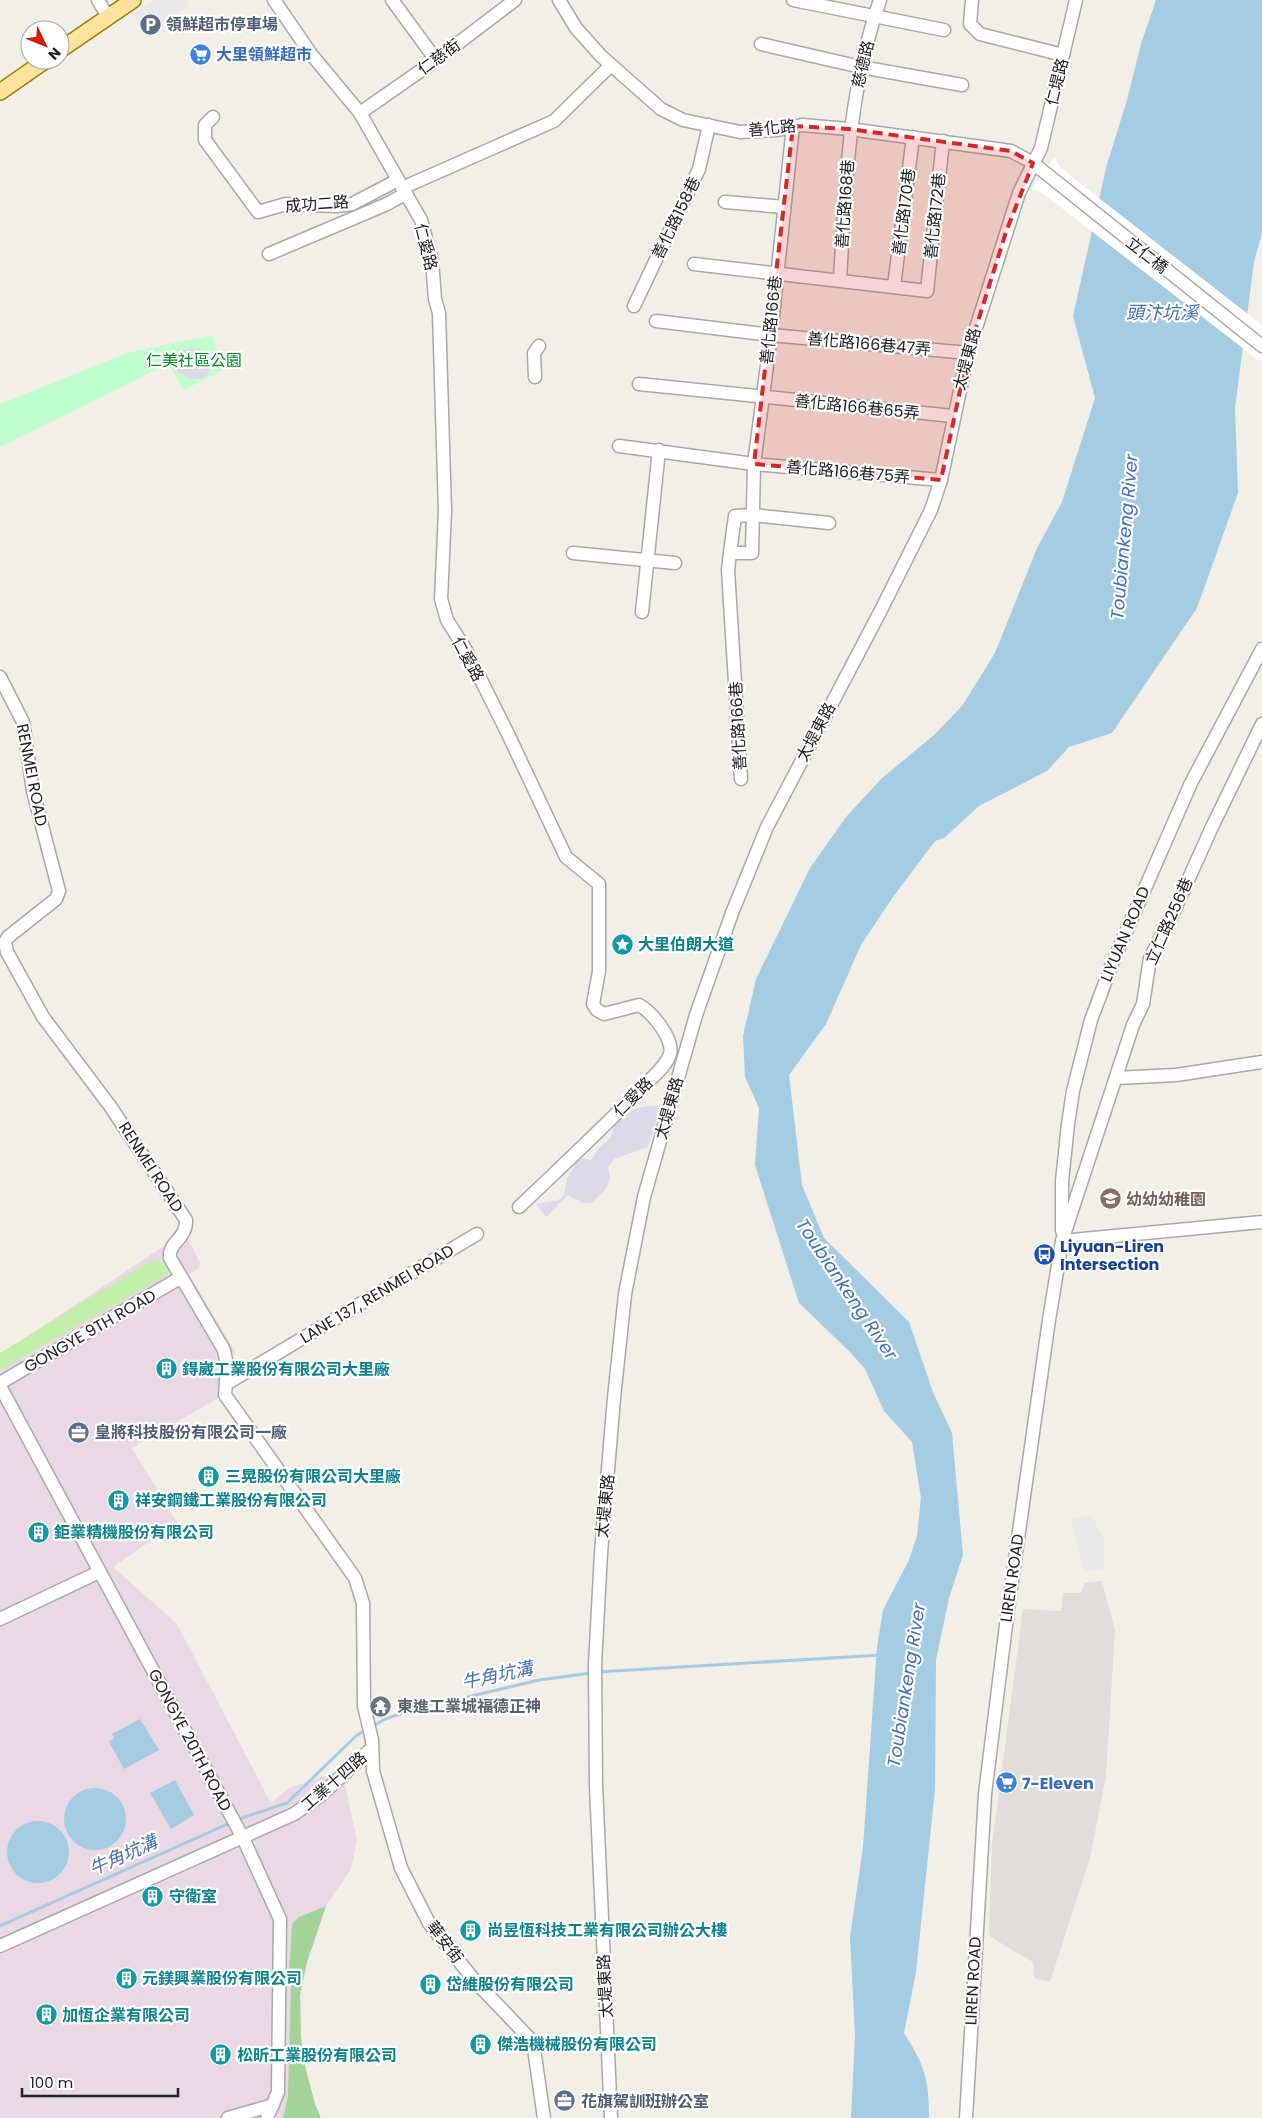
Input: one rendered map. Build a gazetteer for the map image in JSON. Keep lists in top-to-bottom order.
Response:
{
  "streets": {
    "street": [
      "仁慈街",
      "慈德路",
      "仁堤路",
      "善化路",
      "成功二路",
      "善化路168巷",
      "善化路170巷",
      "善化路172巷",
      "善化路158巷",
      "仁愛路",
      "立仁橋",
      "善化路166巷",
      "善化路166巷47弄",
      "太堤東路",
      "善化路166巷65弄",
      "善化路166巷75弄",
      "RENMEI ROAD",
      "立仁路256巷",
      "LIYUAN ROAD",
      "LANE 137, RENMEI ROAD",
      "GONGYE 9TH ROAD",
      "LIREN ROAD",
      "GONGYE 20TH ROAD",
      "工業十四路",
      "華安街"
    ]
  },
  "crossings": [
    ["仁慈街", "仁愛路"],
    ["慈德路", "善化路"],
    ["慈德路", "善化路168巷"],
    ["仁堤路", "善化路"],
    ["仁堤路", "立仁橋"],
    ["仁堤路", "太堤東路"],
    ["善化路", "成功二路"],
    ["善化路", "善化路168巷"],
    ["善化路", "善化路170巷"],
    ["善化路", "善化路172巷"],
    ["善化路", "善化路158巷"],
    ["善化路", "立仁橋"],
    ["善化路", "善化路166巷"],
    ["善化路", "太堤東路"],
    ["成功二路", "仁愛路"],
    ["善化路170巷", "善化路172巷"],
    ["立仁橋", "太堤東路"],
    ["善化路166巷", "善化路166巷47弄"],
    ["善化路166巷", "善化路166巷65弄"],
    ["善化路166巷", "善化路166巷75弄"],
    ["善化路166巷47弄", "太堤東路"],
    ["太堤東路", "善化路166巷65弄"],
    ["太堤東路", "善化路166巷75弄"],
    ["RENMEI ROAD", "LANE 137, RENMEI ROAD"],
    ["RENMEI ROAD", "GONGYE 9TH ROAD"],
    ["RENMEI ROAD", "華安街"],
    ["立仁路256巷", "LIYUAN ROAD"],
    ["立仁路256巷", "LIREN ROAD"],
    ["LIYUAN ROAD", "LIREN ROAD"],
    ["GONGYE 9TH ROAD", "GONGYE 20TH ROAD"],
    ["GONGYE 20TH ROAD", "工業十四路"],
    ["工業十四路", "華安街"]
  ],
  "water": ["頭汴坑溪", "Toubiankeng River", "牛角坑溝"],
  "parks": ["仁美社區公園"],
  "places": {
    "parking": ["領鮮超市停車場"],
    "supermarket": ["大里領鮮超市", "7-Eleven"],
    "place": ["大里伯朗大道"],
    "school or university": ["幼幼幼稚園"],
    "bus stop": ["Liyuan-Liren Intersection"],
    "building": [
      "鍀崴工業股份有限公司大里廠",
      "三晃股份有限公司大里廠",
      "祥安鋼鐵工業股份有限公司",
      "鉅業精機股份有限公司",
      "守衛室",
      "尚昱恆科技工業有限公司辦公大樓",
      "元鎂興業股份有限公司",
      "岱維股份有限公司",
      "加恆企業有限公司",
      "傑浩機械股份有限公司",
      "松昕工業股份有限公司"
    ],
    "office": ["皇將科技股份有限公司一廠", "花旗駕訓班辦公室"],
    "temple": ["東進工業城福德正神"]
  },
  "scale_bar": "100 m",
  "north": "bottom right"
}
